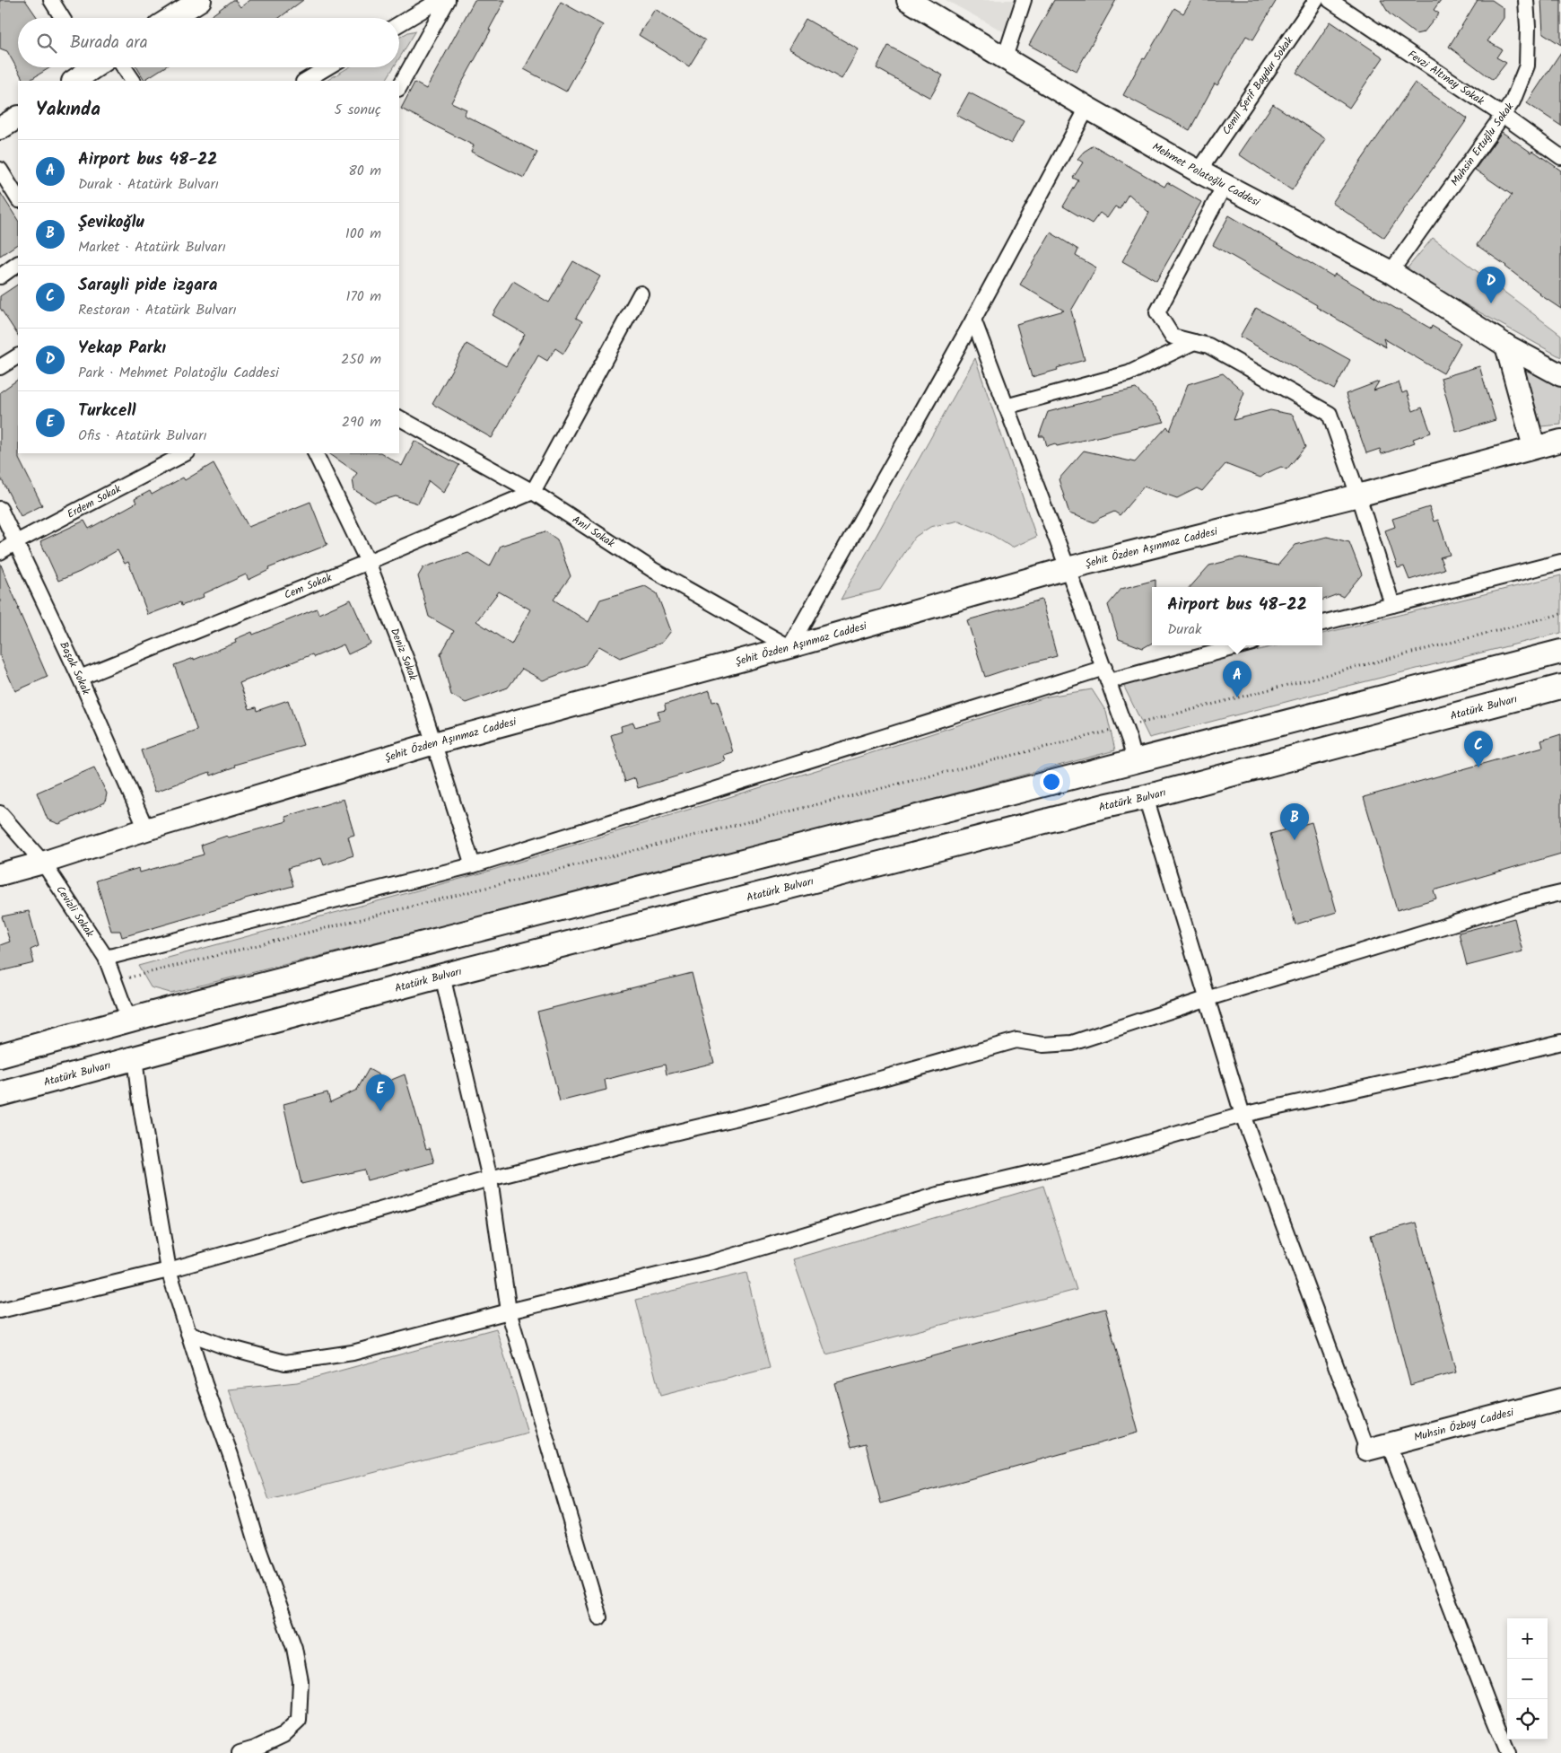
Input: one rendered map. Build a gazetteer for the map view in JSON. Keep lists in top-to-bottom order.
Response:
{
  "streets": {
    "main road": ["Atatürk Bulvarı"],
    "street": [
      "Fevzi Altınay Sokak",
      "Cemil Şerif Baydur Sokak",
      "Muhsin Ertuğlu Sokak",
      "Mehmet Polatoğlu Caddesi",
      "Erdem Sokak",
      "Anıl Sokak",
      "Şehit Özden Aşınmaz Caddesi",
      "Cem Sokak",
      "Deniz Sokak",
      "Başak Sokak",
      "Cevizli Sokak",
      "Muhsin Özbay Caddesi"
    ]
  },
  "crossings": [
    ["Fevzi Altınay Sokak", "Muhsin Ertuğlu Sokak"],
    ["Cemil Şerif Baydur Sokak", "Mehmet Polatoğlu Caddesi"],
    ["Muhsin Ertuğlu Sokak", "Mehmet Polatoğlu Caddesi"],
    ["Erdem Sokak", "Başak Sokak"],
    ["Anıl Sokak", "Şehit Özden Aşınmaz Caddesi"],
    ["Anıl Sokak", "Cem Sokak"],
    ["Şehit Özden Aşınmaz Caddesi", "Deniz Sokak"],
    ["Şehit Özden Aşınmaz Caddesi", "Başak Sokak"],
    ["Şehit Özden Aşınmaz Caddesi", "Cevizli Sokak"],
    ["Cem Sokak", "Deniz Sokak"],
    ["Cem Sokak", "Başak Sokak"]
  ],
  "page": {
    "search": "Burada ara",
    "heading": ["Yakında", "5 sonuç"],
    "list": [
      {
        "mark": "A",
        "name": "Airport bus 48-22",
        "note": "Durak · Atatürk Bulvarı",
        "value": "80 m"
      },
      {
        "mark": "B",
        "name": "Şevikoğlu",
        "note": "Market · Atatürk Bulvarı",
        "value": "100 m"
      },
      {
        "mark": "C",
        "name": "Sarayli pide izgara",
        "note": "Restoran · Atatürk Bulvarı",
        "value": "170 m"
      },
      {
        "mark": "D",
        "name": "Yekap Parkı",
        "note": "Park · Mehmet Polatoğlu Caddesi",
        "value": "250 m"
      },
      {
        "mark": "E",
        "name": "Turkcell",
        "note": "Ofis · Atatürk Bulvarı",
        "value": "290 m"
      }
    ],
    "pins": [
      "D",
      "A",
      "C",
      "B",
      "E"
    ],
    "popup": ["Airport bus 48-22", "Durak"],
    "map_buttons": ["+", "−"]
  }
}
